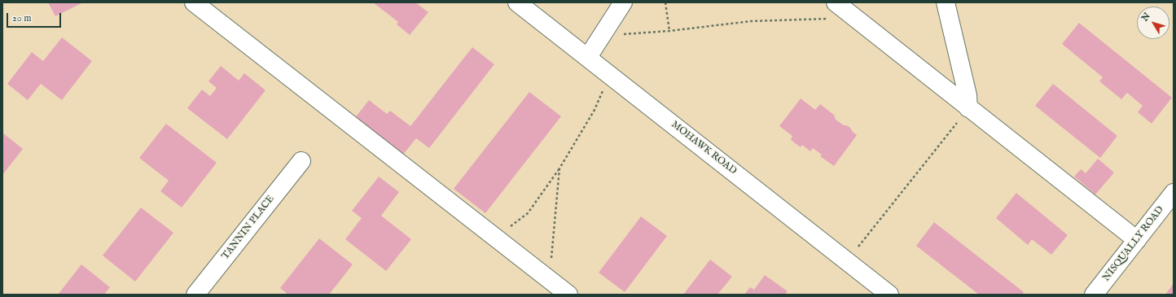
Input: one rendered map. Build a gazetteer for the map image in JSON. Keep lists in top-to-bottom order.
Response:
{
  "streets": {
    "street": ["MOHAWK ROAD", "TANNIN PLACE", "NISQUALLY ROAD"]
  },
  "scale_bar": "20 m",
  "north": "top left"
}
